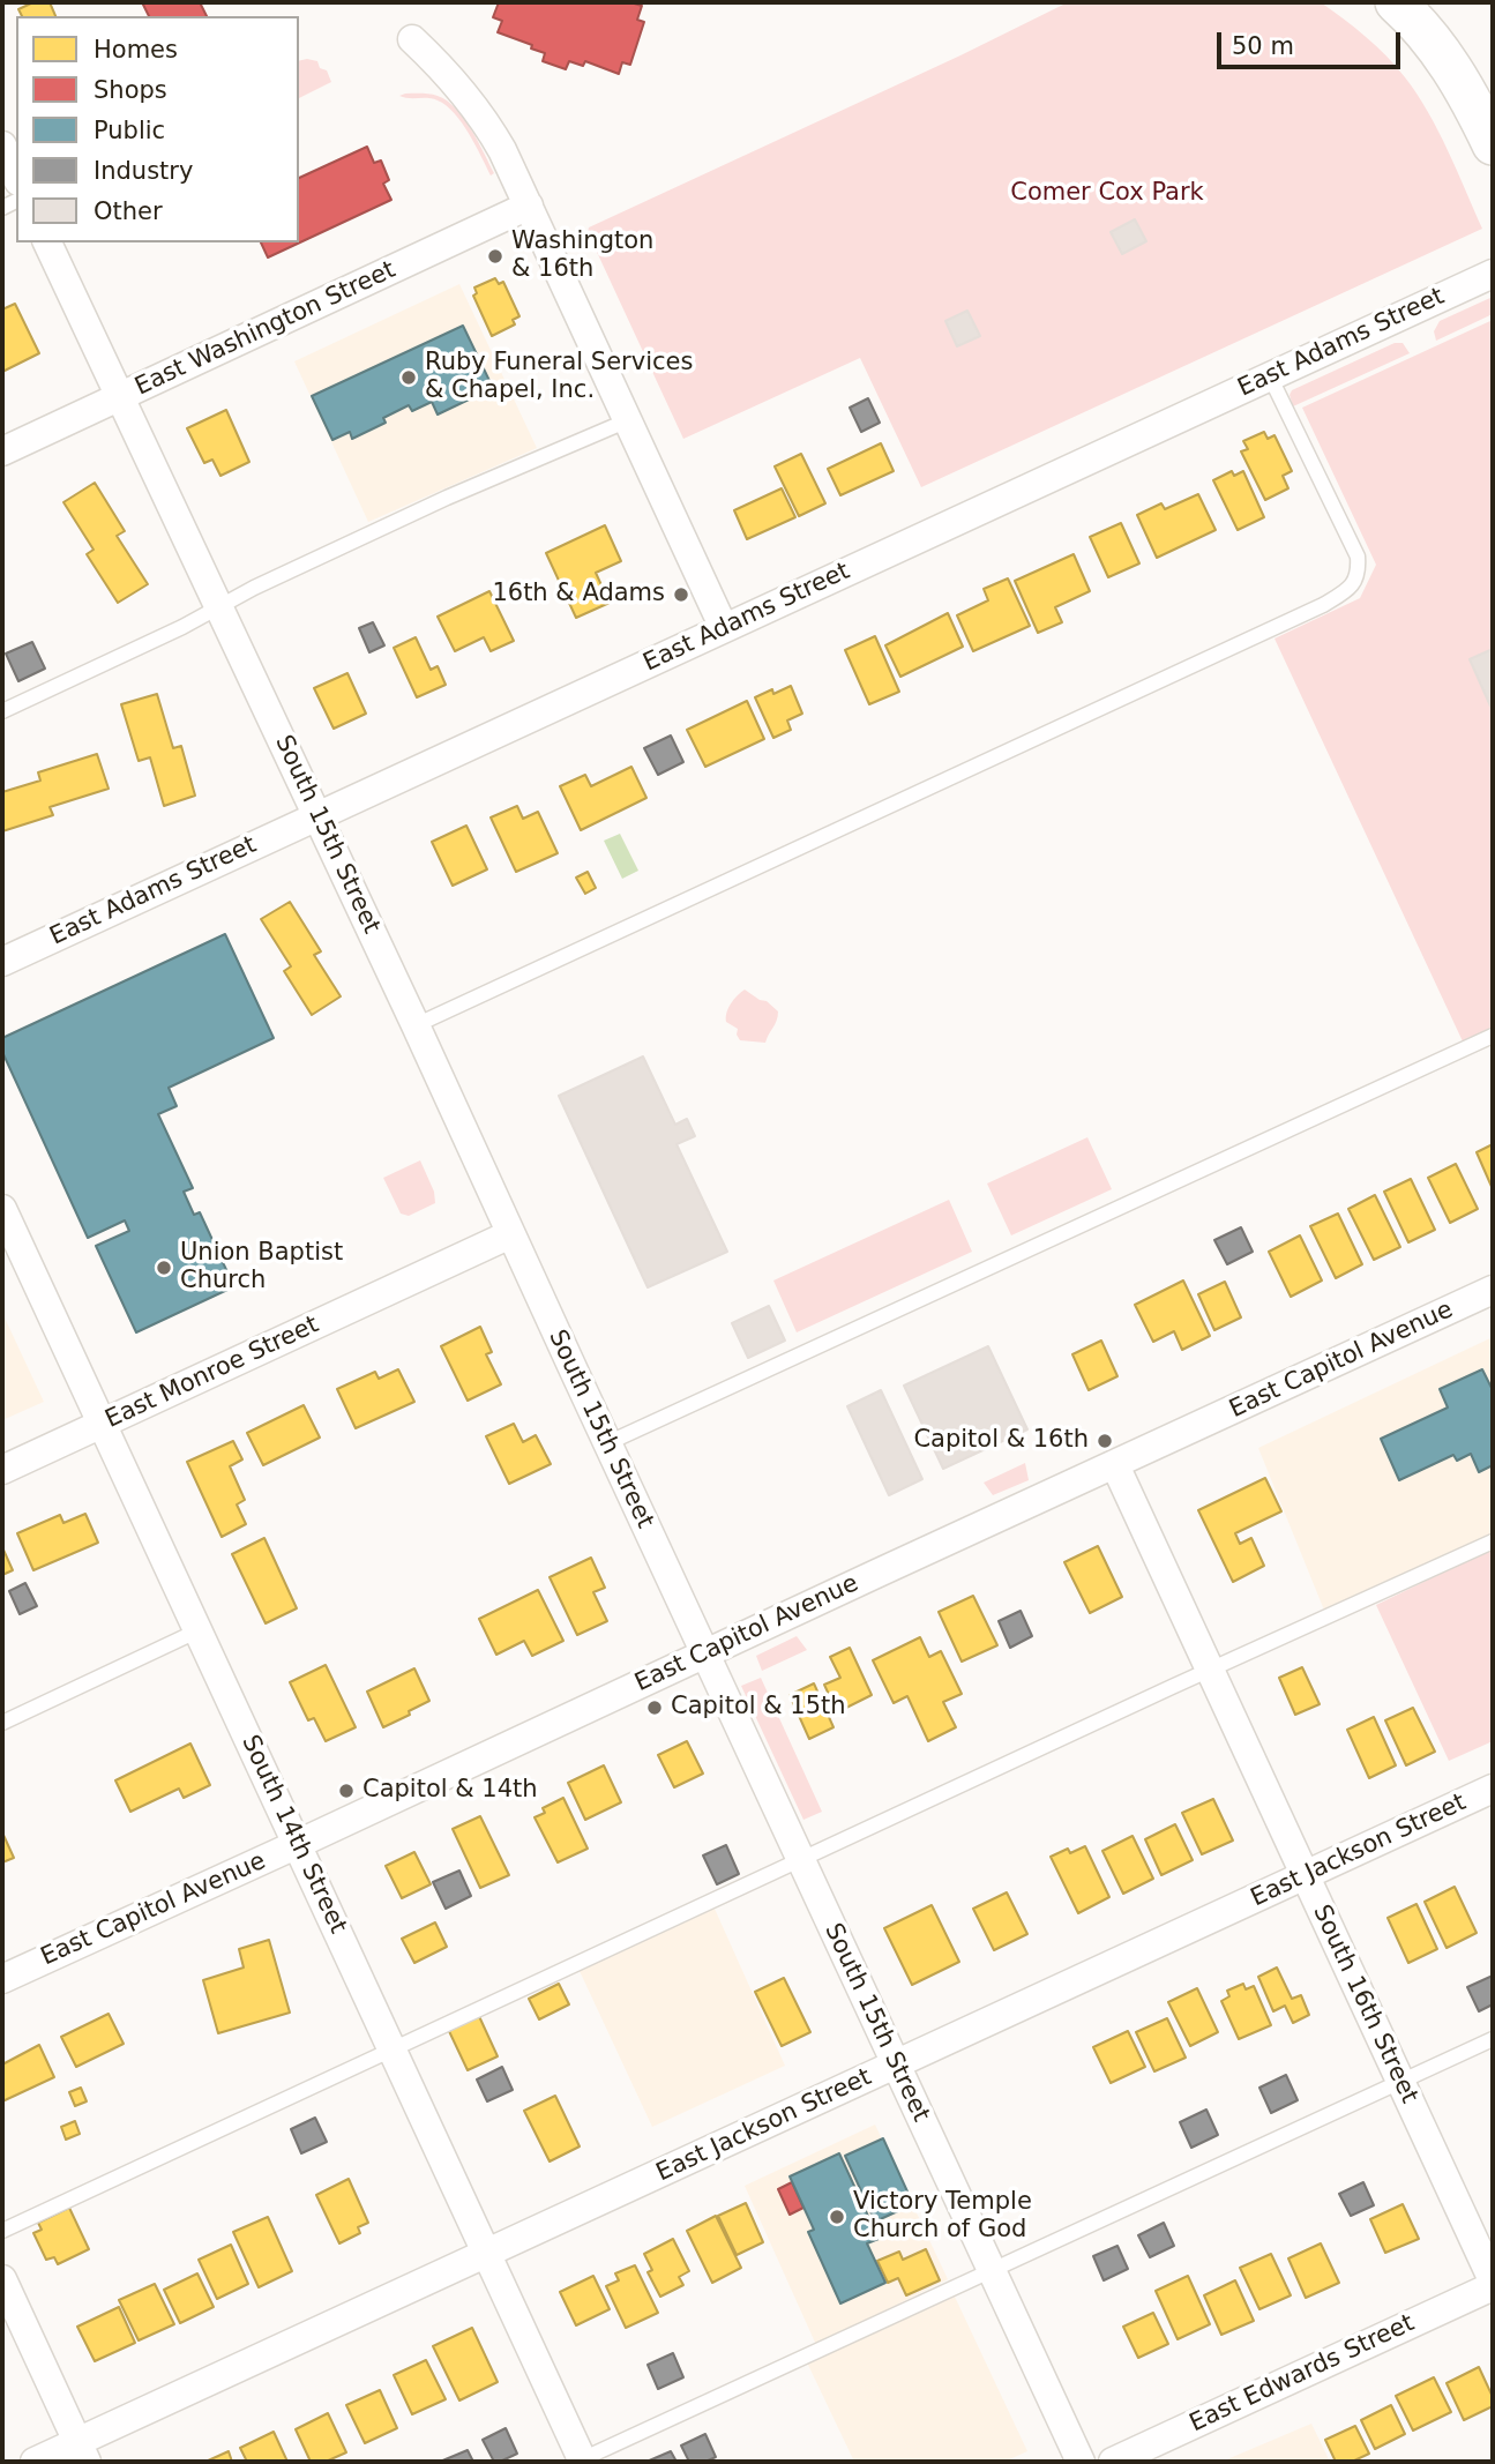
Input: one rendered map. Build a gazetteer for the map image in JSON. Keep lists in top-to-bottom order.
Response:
{
  "streets": {
    "street": [
      "East Washington Street",
      "East Adams Street",
      "South 15th Street",
      "East Capitol Avenue",
      "East Monroe Street",
      "South 14th Street",
      "East Jackson Street",
      "South 16th Street",
      "East Edwards Street"
    ]
  },
  "crossings": [
    ["East Washington Street", "South 15th Street"],
    ["East Adams Street", "South 15th Street"],
    ["South 15th Street", "East Capitol Avenue"],
    ["South 15th Street", "East Monroe Street"],
    ["South 15th Street", "East Jackson Street"],
    ["East Capitol Avenue", "South 14th Street"],
    ["East Capitol Avenue", "South 16th Street"],
    ["East Monroe Street", "South 14th Street"],
    ["South 14th Street", "East Jackson Street"],
    ["East Jackson Street", "South 16th Street"],
    ["South 16th Street", "East Edwards Street"]
  ],
  "parks": ["Comer Cox Park"],
  "places": [
    "Washington & 16th",
    "Ruby Funeral Services & Chapel, Inc.",
    "16th & Adams",
    "Union Baptist Church",
    "Capitol & 16th",
    "Capitol & 15th",
    "Capitol & 14th",
    "Victory Temple Church of God"
  ],
  "legend": [
    "Homes",
    "Shops",
    "Public",
    "Industry",
    "Other"
  ],
  "scale_bar": "50 m"
}
